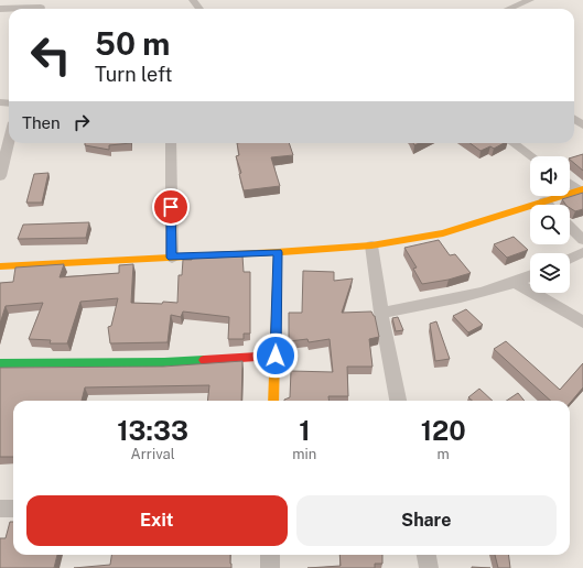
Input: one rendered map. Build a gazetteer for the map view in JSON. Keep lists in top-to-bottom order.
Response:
{
  "page": {
    "turn": ["50 m", "Turn left"],
    "then": "Then",
    "eta": [
      "13:33",
      "Arrival",
      "1",
      "min",
      "120",
      "m"
    ],
    "buttons": ["Exit", "Share"]
  }
}
